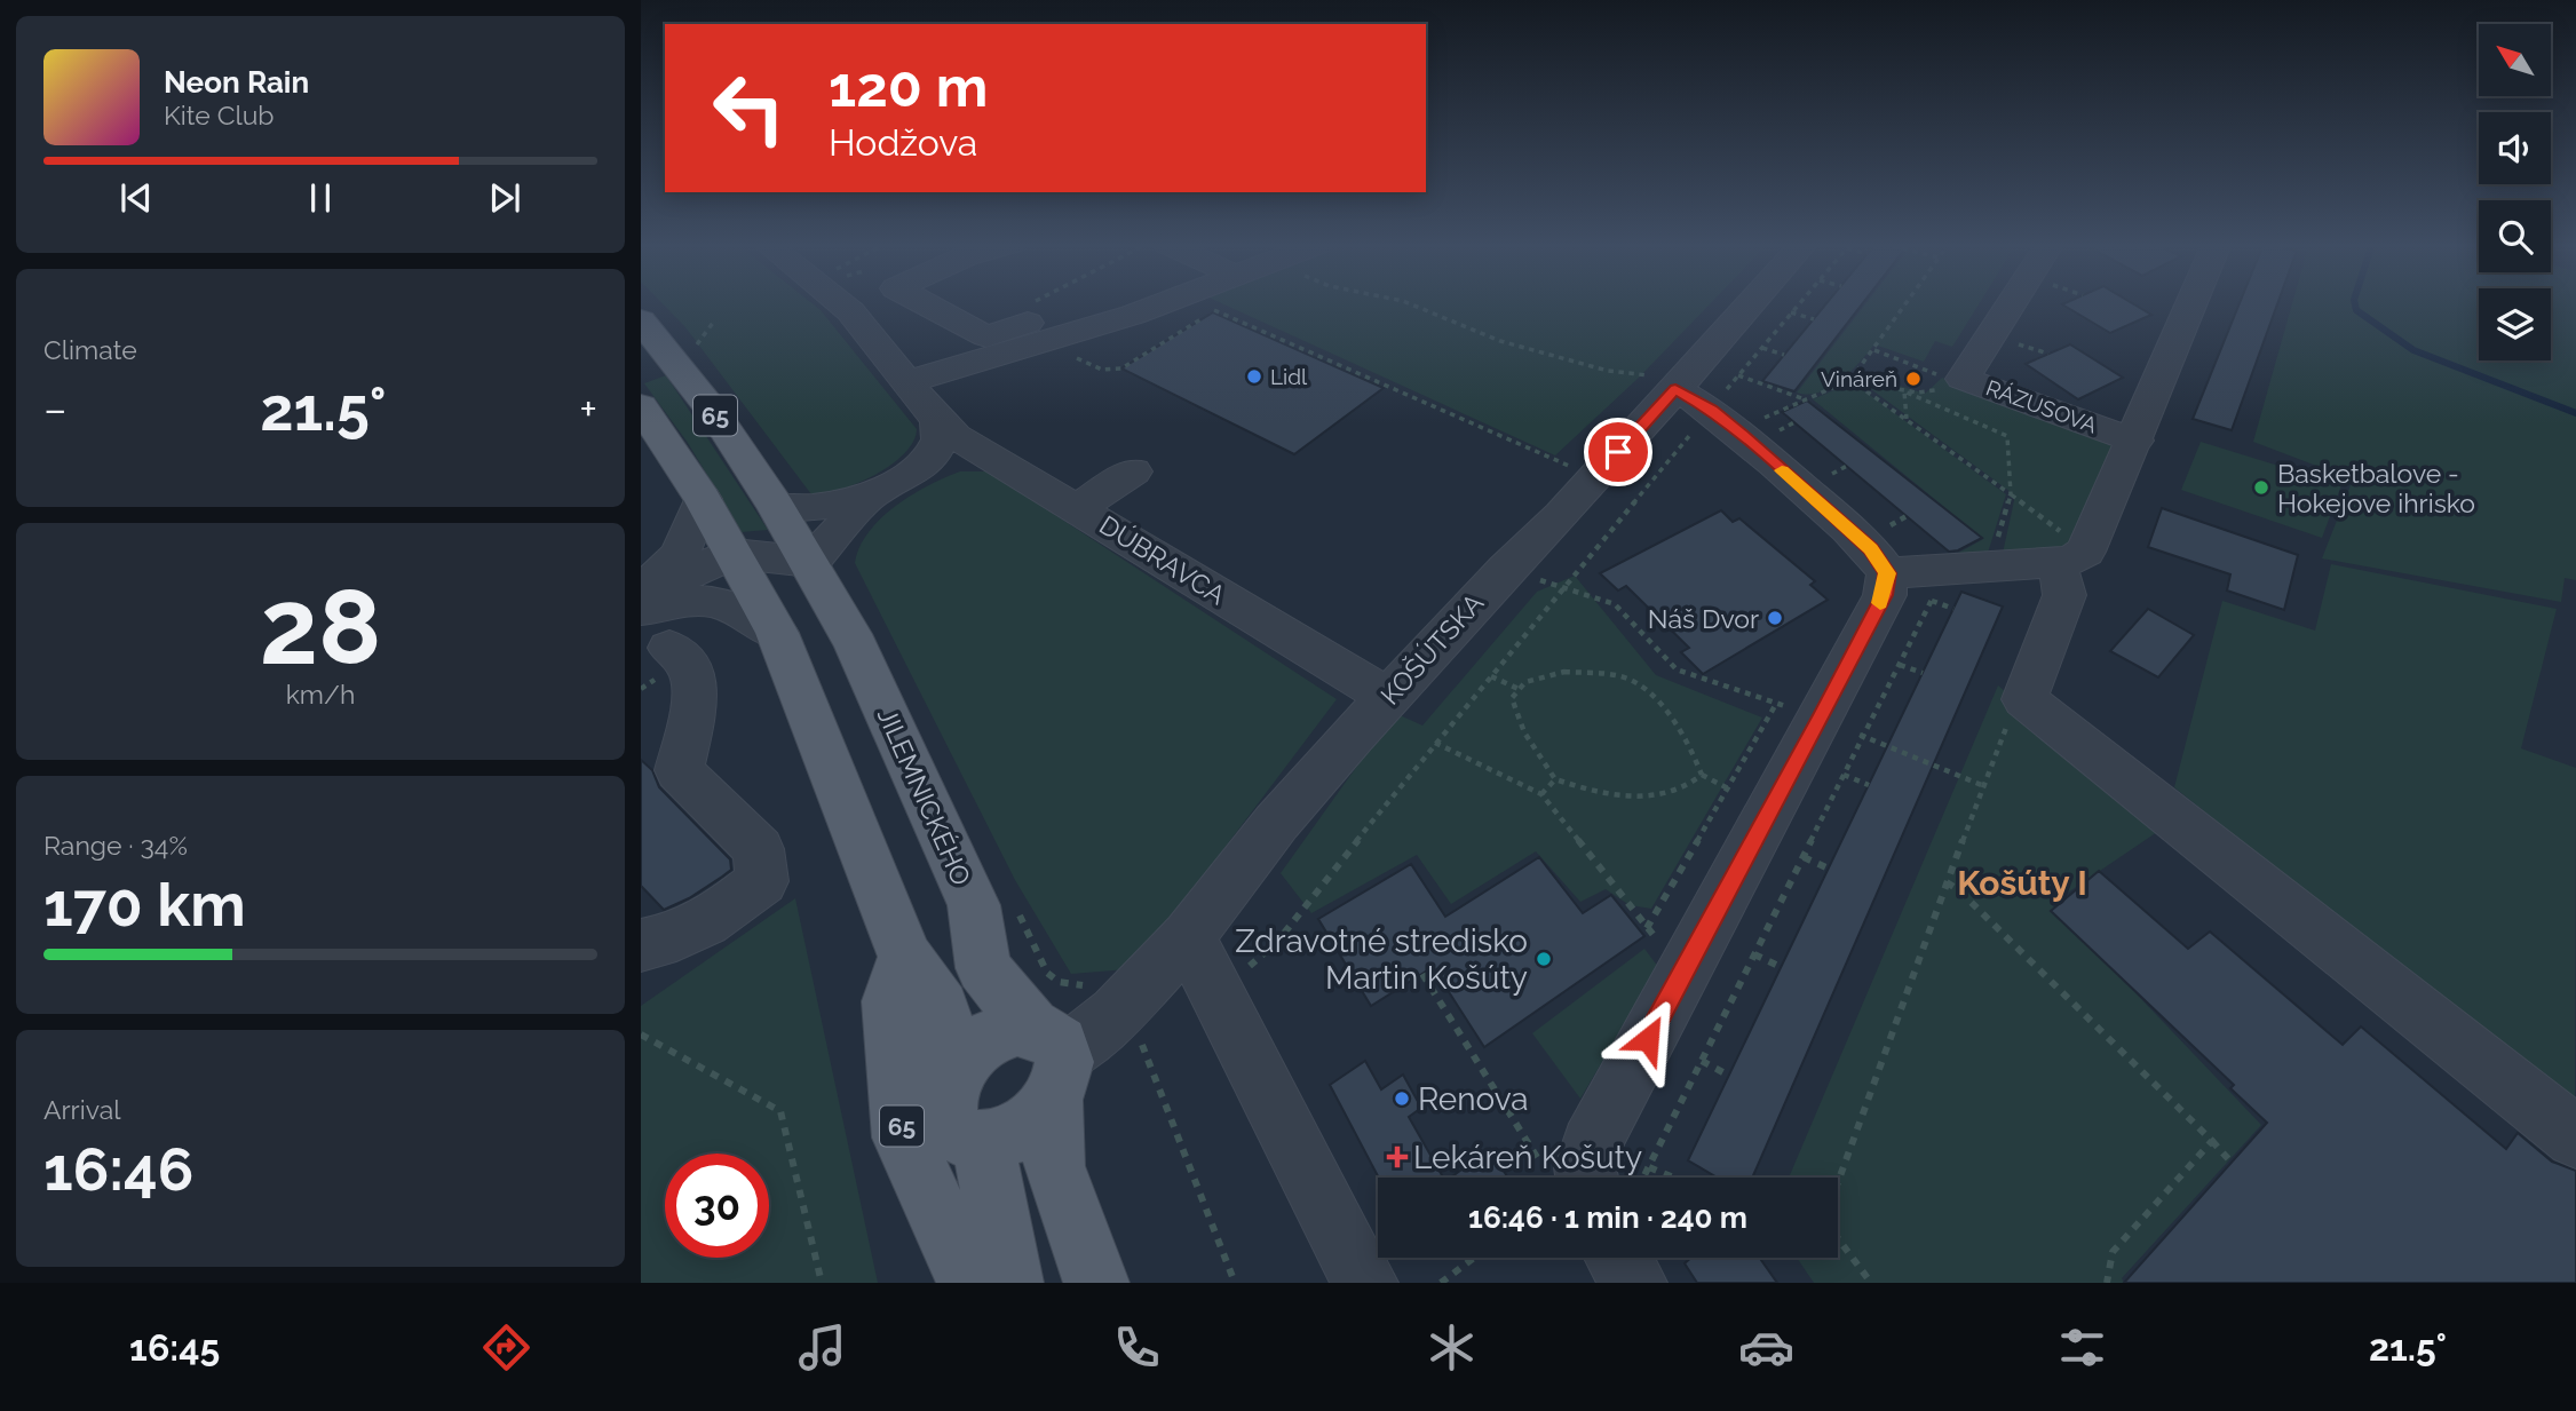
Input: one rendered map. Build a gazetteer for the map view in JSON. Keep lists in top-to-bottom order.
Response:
{
  "streets": {
    "main road": ["65", "JILEMNICKÉHO"],
    "street": ["RÁZUSOVA", "DÚBRAVCA", "KOŠÚTSKA"]
  },
  "crossings": [
    ["65", "KOŠÚTSKA"],
    ["65", "JILEMNICKÉHO"],
    ["DÚBRAVCA", "KOŠÚTSKA"],
    ["KOŠÚTSKA", "JILEMNICKÉHO"]
  ],
  "districts": ["Košúty I"],
  "places": {
    "other": [
      "Lidl",
      "Vináreň",
      "Basketbalove - Hokejove ihrisko",
      "Náš Dvor",
      "Zdravotné stredisko Martin Košúty",
      "Renova"
    ],
    "health": ["Lekáreň Košuty"]
  },
  "north": "top left",
  "page": {
    "turn": ["120 m", "Hodžova"],
    "song": ["Neon Rain", "Kite Club"],
    "tile": [
      "Climate",
      ["28", "km/h"],
      ["Range · 34%", "170 km"],
      ["Arrival", "16:46"]
    ],
    "heat": ["−", "21.5°", "+"],
    "limit": "30",
    "trip": "16:46 · 1 min · 240 m",
    "tabs": ["16:45", "21.5°"]
  }
}
